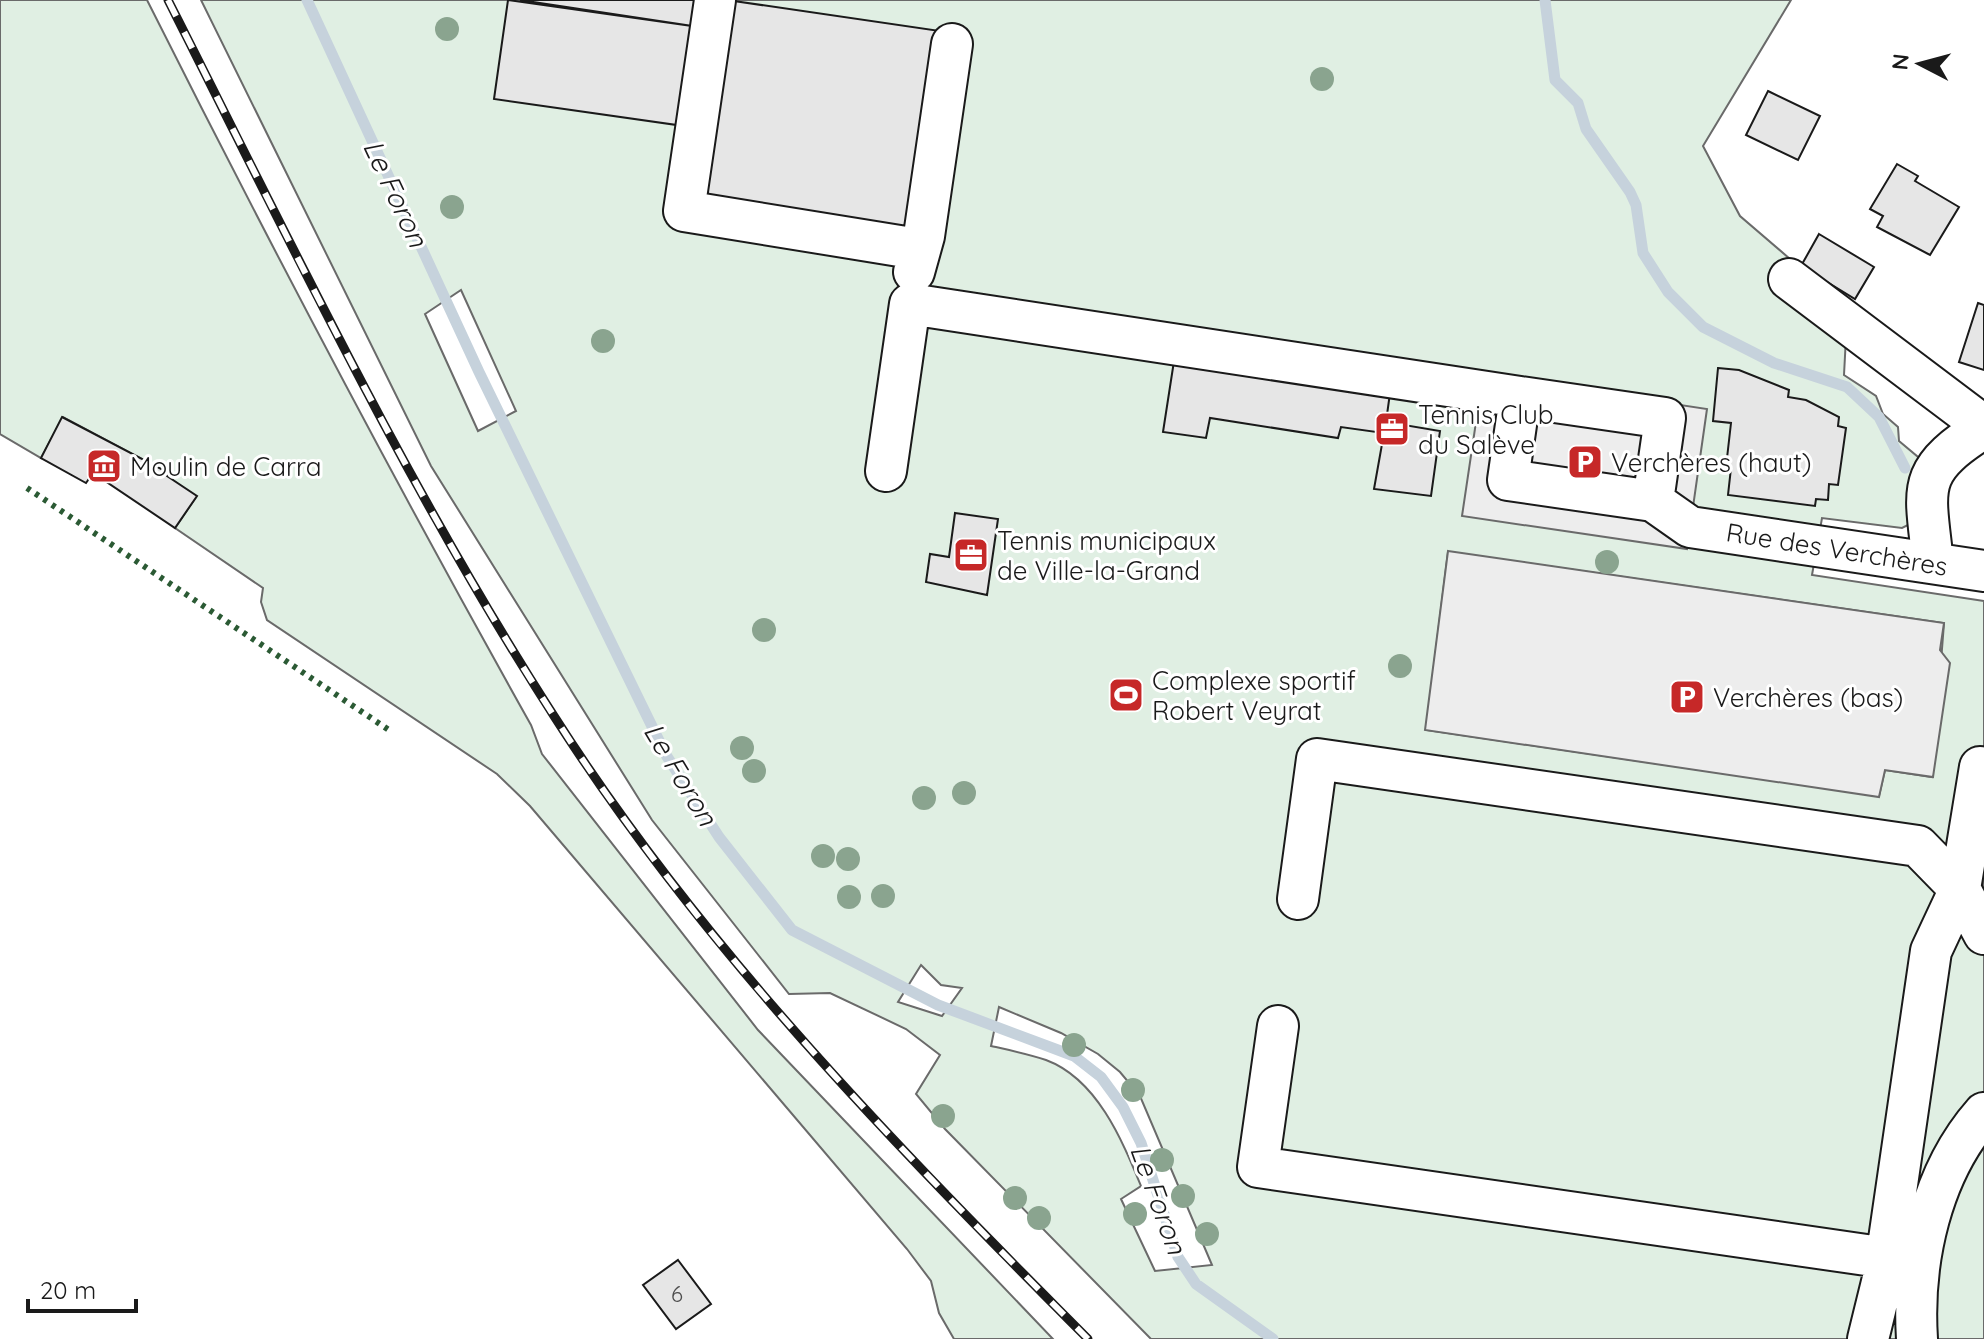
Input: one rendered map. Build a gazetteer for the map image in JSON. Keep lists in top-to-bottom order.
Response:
{
  "streets": {
    "street": ["Rue des Verchères"]
  },
  "water": ["Le Foron"],
  "places": {
    "office": ["Tennis Club du Salève", "Tennis municipaux de Ville-la-Grand"],
    "parking": ["Verchères (haut)", "Verchères (bas)"],
    "museum": ["Moulin de Carra"],
    "sports": ["Complexe sportif Robert Veyrat"]
  },
  "house_numbers": ["6"],
  "scale_bar": "20 m",
  "north": "left"
}
